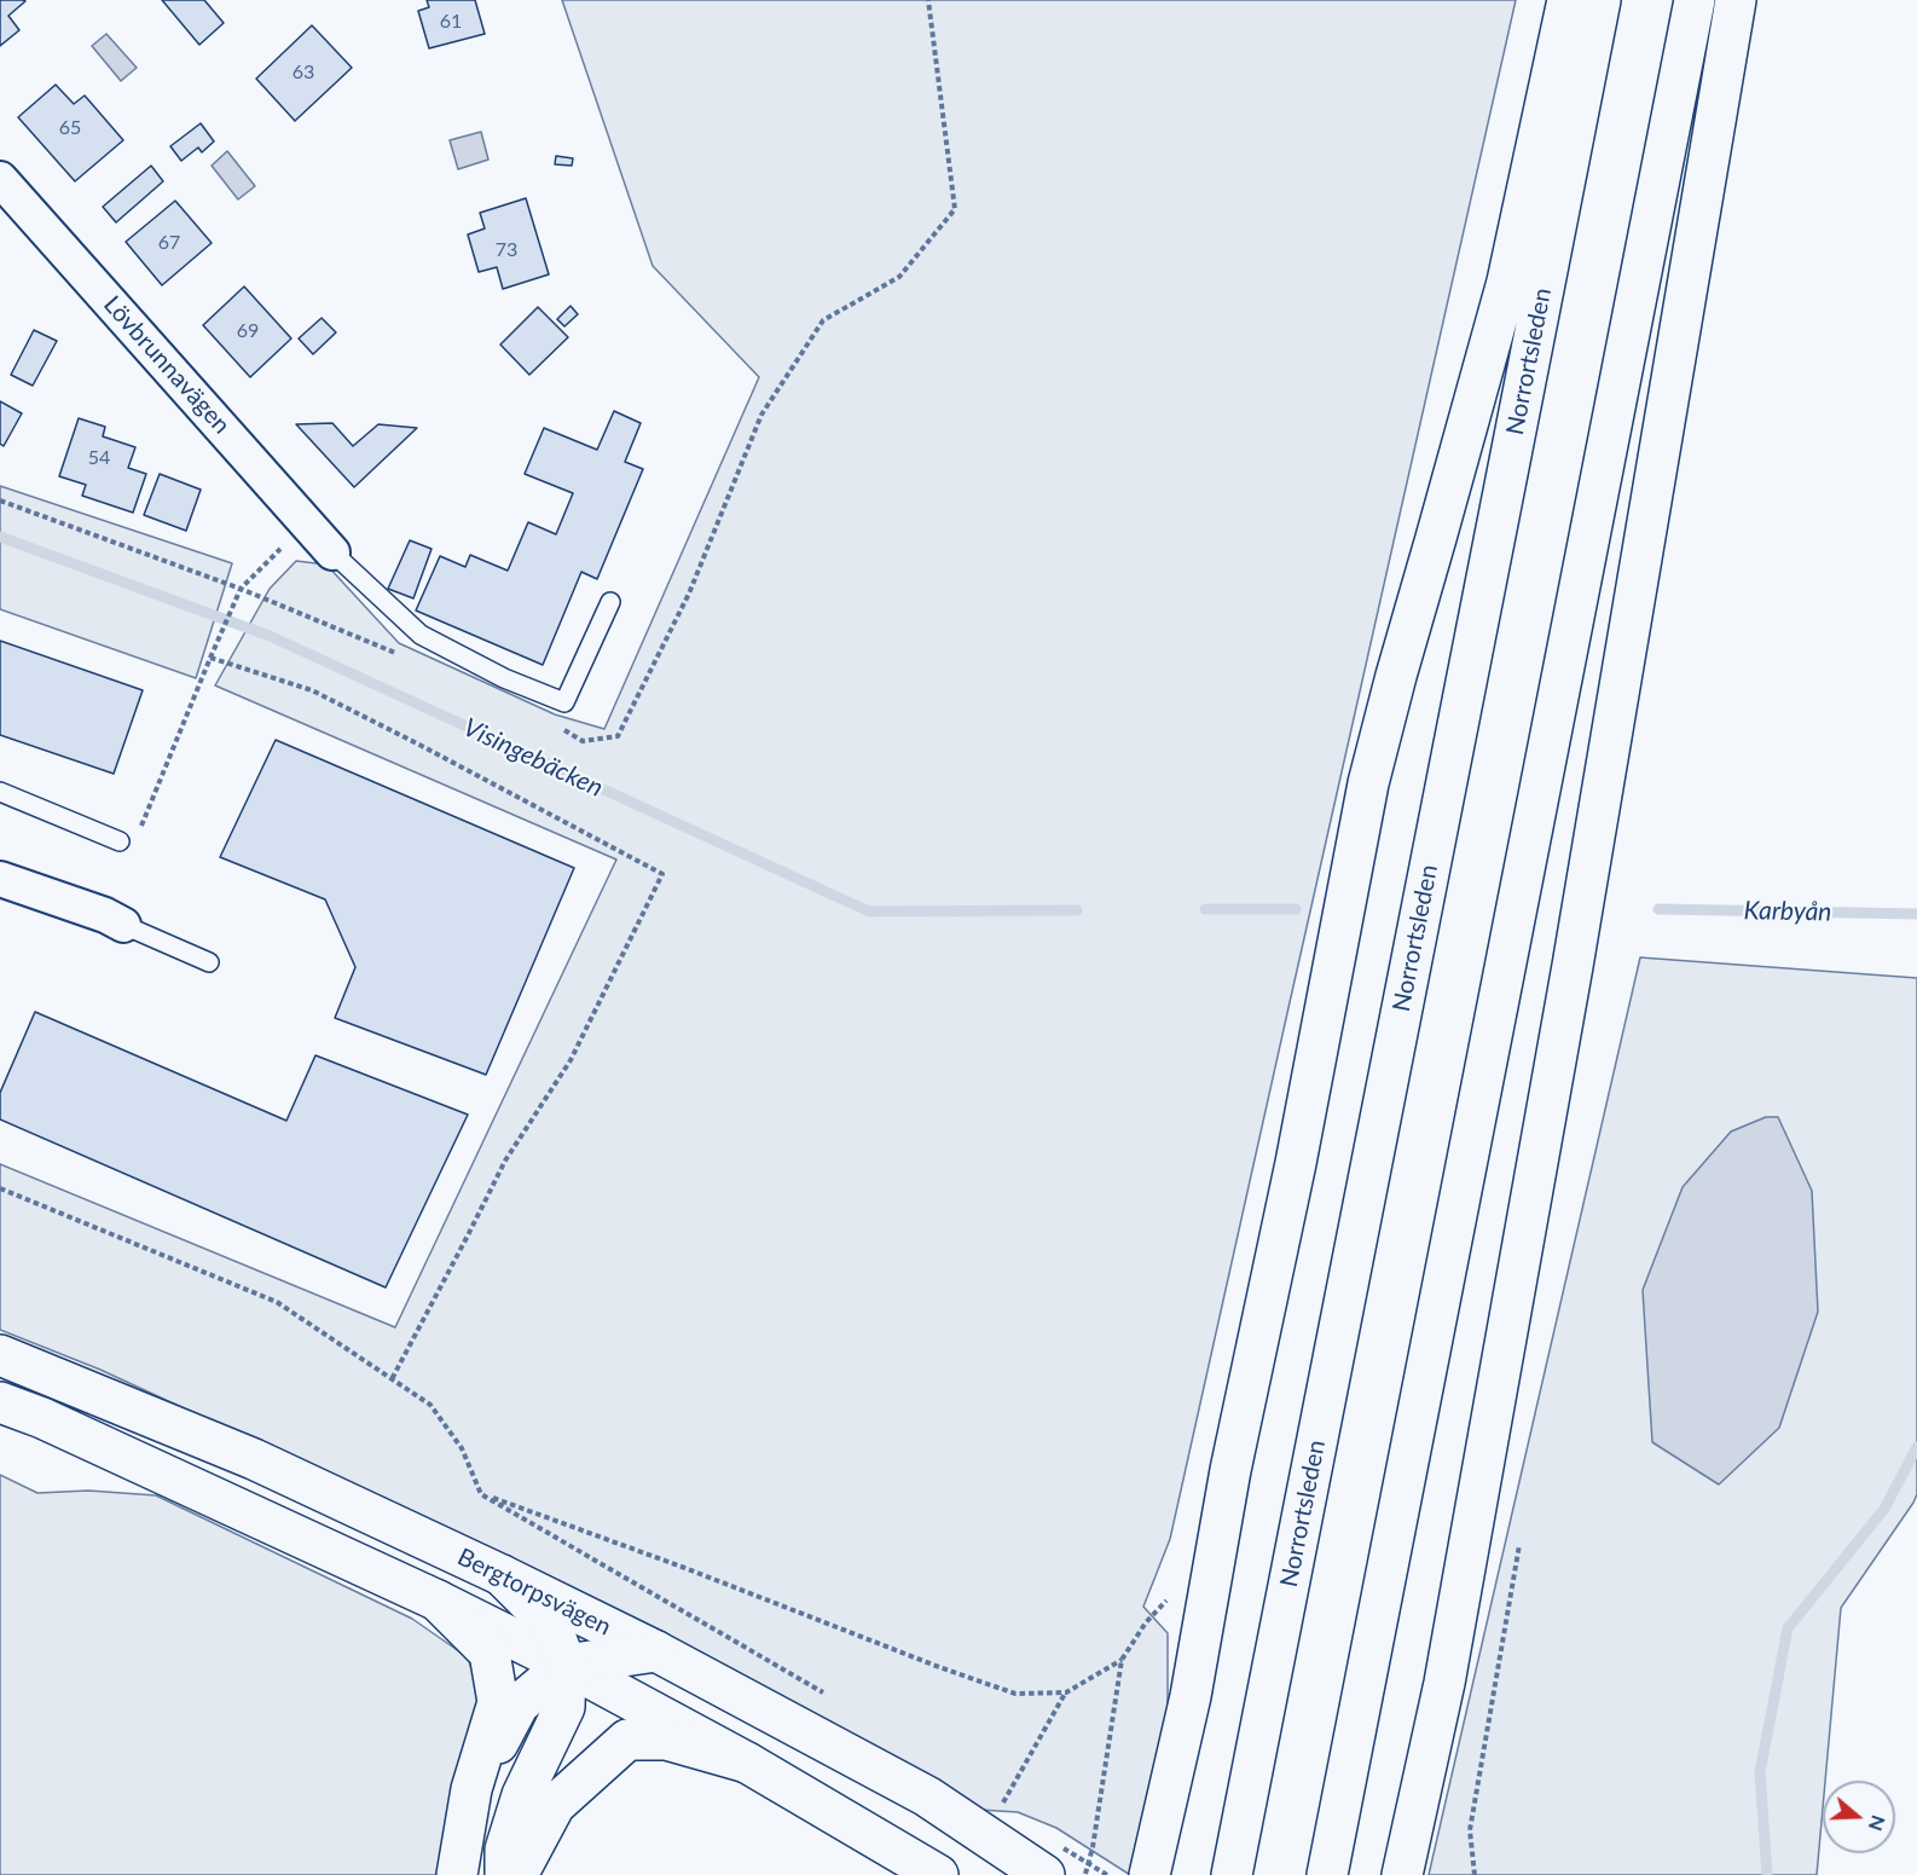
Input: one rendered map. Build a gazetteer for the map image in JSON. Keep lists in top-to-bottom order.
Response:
{
  "streets": {
    "main road": ["Norrortsleden", "Bergtorpsvägen"],
    "street": ["Lövbrunnavägen"]
  },
  "water": ["Visingebäcken", "Karbyån"],
  "house_numbers": [
    "61",
    "63",
    "65",
    "67",
    "73",
    "69",
    "54"
  ],
  "north": "right"
}
